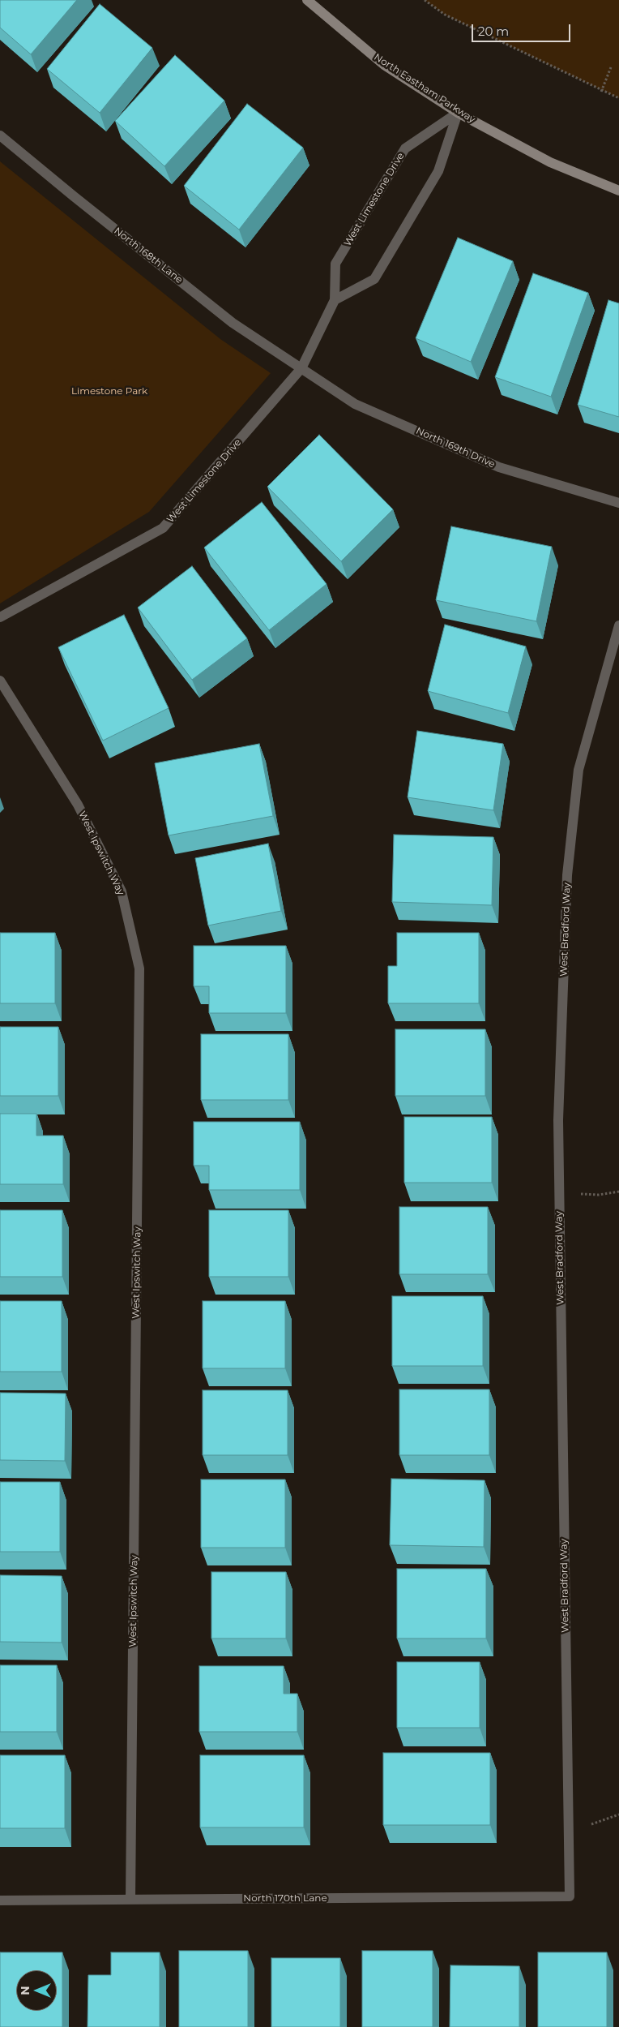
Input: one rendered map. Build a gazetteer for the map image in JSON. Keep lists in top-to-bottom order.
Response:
{
  "streets": {
    "street": [
      "North Eastham Parkway",
      "West Limestone Drive",
      "North 168th Lane",
      "North 169th Drive",
      "West Ipswitch Way",
      "West Bradford Way",
      "North 170th Lane"
    ]
  },
  "crossings": [
    ["North Eastham Parkway", "West Limestone Drive"],
    ["West Limestone Drive", "North 168th Lane"],
    ["West Limestone Drive", "North 169th Drive"],
    ["North 168th Lane", "North 169th Drive"],
    ["West Ipswitch Way", "North 170th Lane"],
    ["West Bradford Way", "North 170th Lane"]
  ],
  "parks": ["Limestone Park"],
  "scale_bar": "20 m",
  "north": "left"
}
